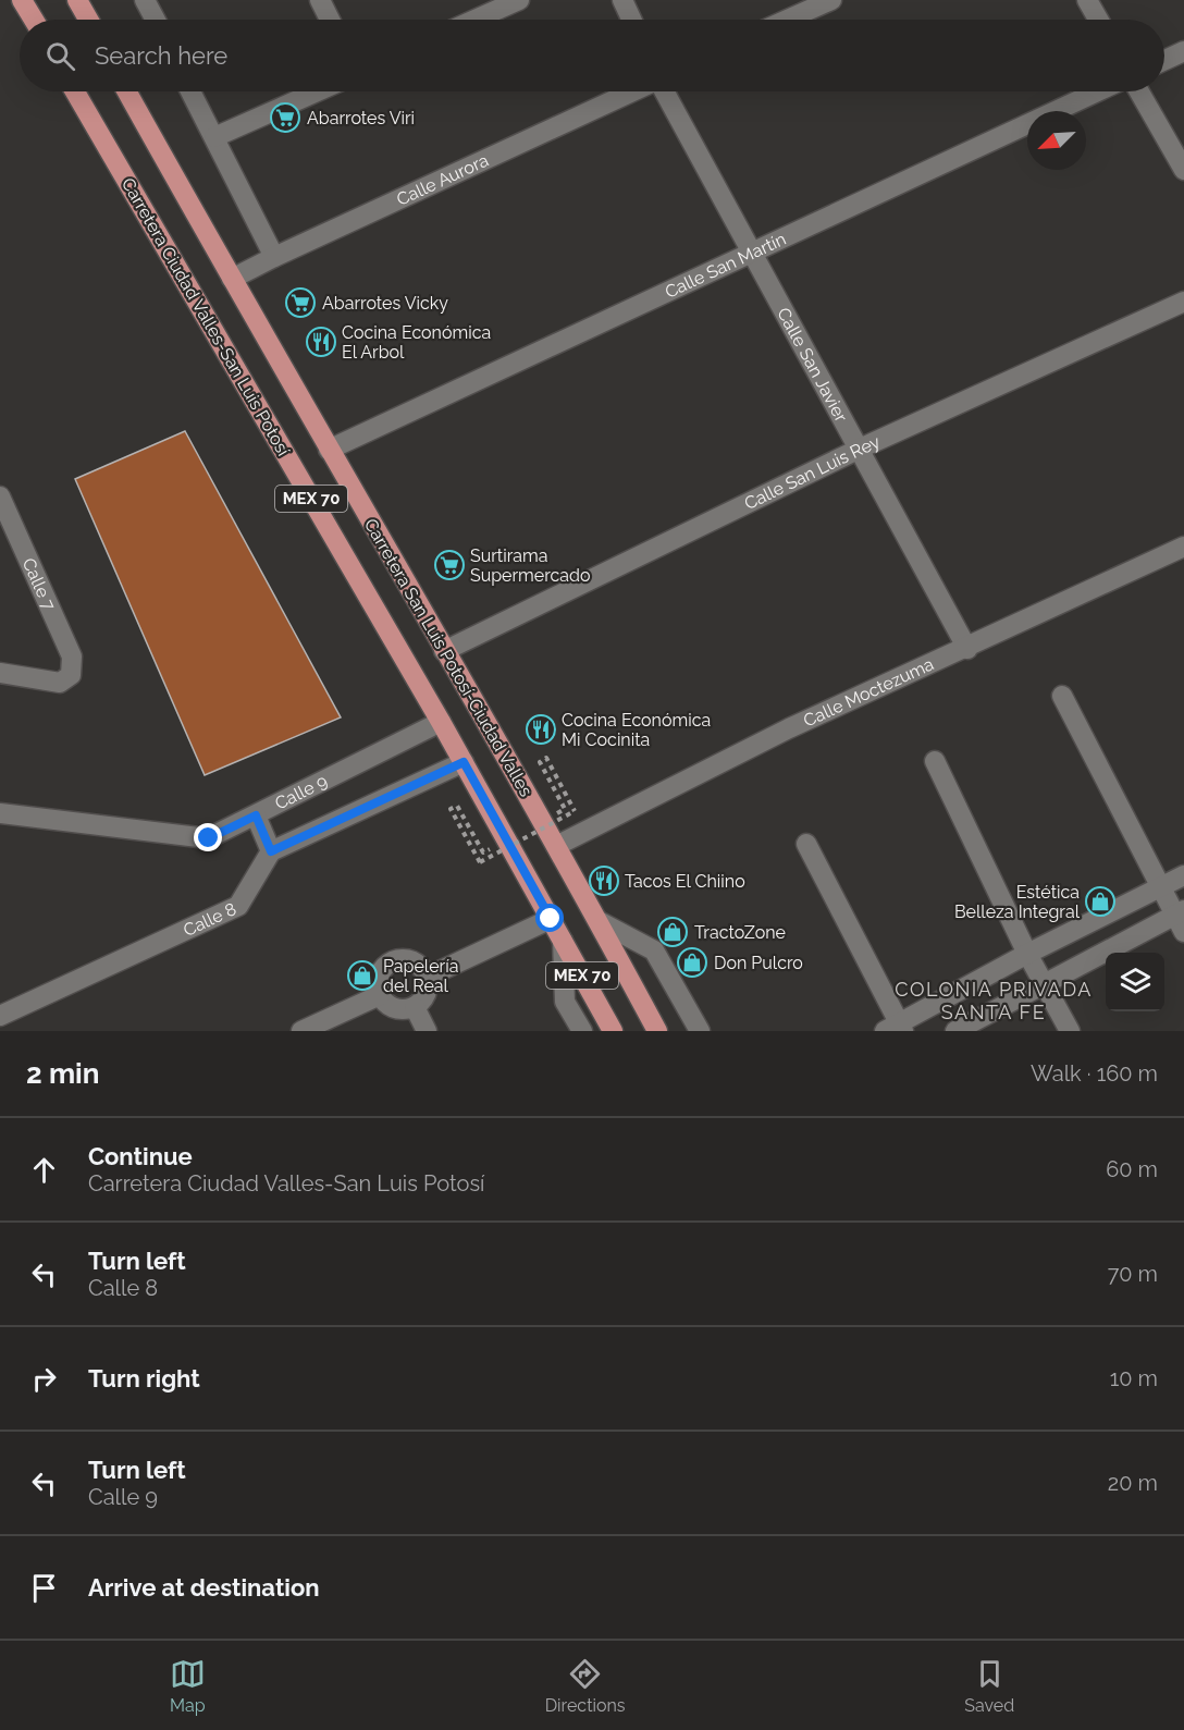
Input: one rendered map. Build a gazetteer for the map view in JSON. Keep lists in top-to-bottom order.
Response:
{
  "streets": {
    "main road": ["Carretera Ciudad Valles-San Luis Potosí", "MEX 70", "Carretera San Luis Potosí-Ciudad Valles"],
    "street": [
      "Calle Aurora",
      "Calle San Martín",
      "Calle San Javier",
      "Calle San Luis Rey",
      "Calle 7",
      "Calle Moctezuma",
      "Calle 9",
      "Calle 8"
    ]
  },
  "crossings": [
    ["Calle Aurora", "Carretera San Luis Potosí-Ciudad Valles"],
    ["Calle San Martín", "Calle San Javier"],
    ["Calle San Martín", "Carretera San Luis Potosí-Ciudad Valles"],
    ["Carretera Ciudad Valles-San Luis Potosí", "Calle 9"],
    ["Calle San Javier", "Calle San Luis Rey"],
    ["Calle San Javier", "Calle Moctezuma"],
    ["Calle San Luis Rey", "Carretera San Luis Potosí-Ciudad Valles"],
    ["Carretera San Luis Potosí-Ciudad Valles", "Calle Moctezuma"]
  ],
  "districts": ["COLONIA PRIVADA SANTA FE"],
  "places": {
    "supermarket": ["Abarrotes Viri", "Abarrotes Vicky", "Surtirama Supermercado"],
    "restaurant": ["Cocina Económica El Arbol", "Cocina Económica Mi Cocinita", "Tacos El Chiino"],
    "shop": [
      "Estética Belleza Integral",
      "TractoZone",
      "Don Pulcro",
      "Papelería del Real"
    ]
  },
  "north": "bottom left",
  "page": {
    "search": "Search here",
    "heading": ["2 min", "Walk · 160 m"],
    "list": [
      ["Continue", "Carretera Ciudad Valles-San Luis Potosí", "60 m"],
      ["Turn left", "Calle 8", "70 m"],
      ["Turn right", "10 m"],
      ["Turn left", "Calle 9", "20 m"],
      "Arrive at destination"
    ],
    "nav": ["Map", "Directions", "Saved"]
  }
}
